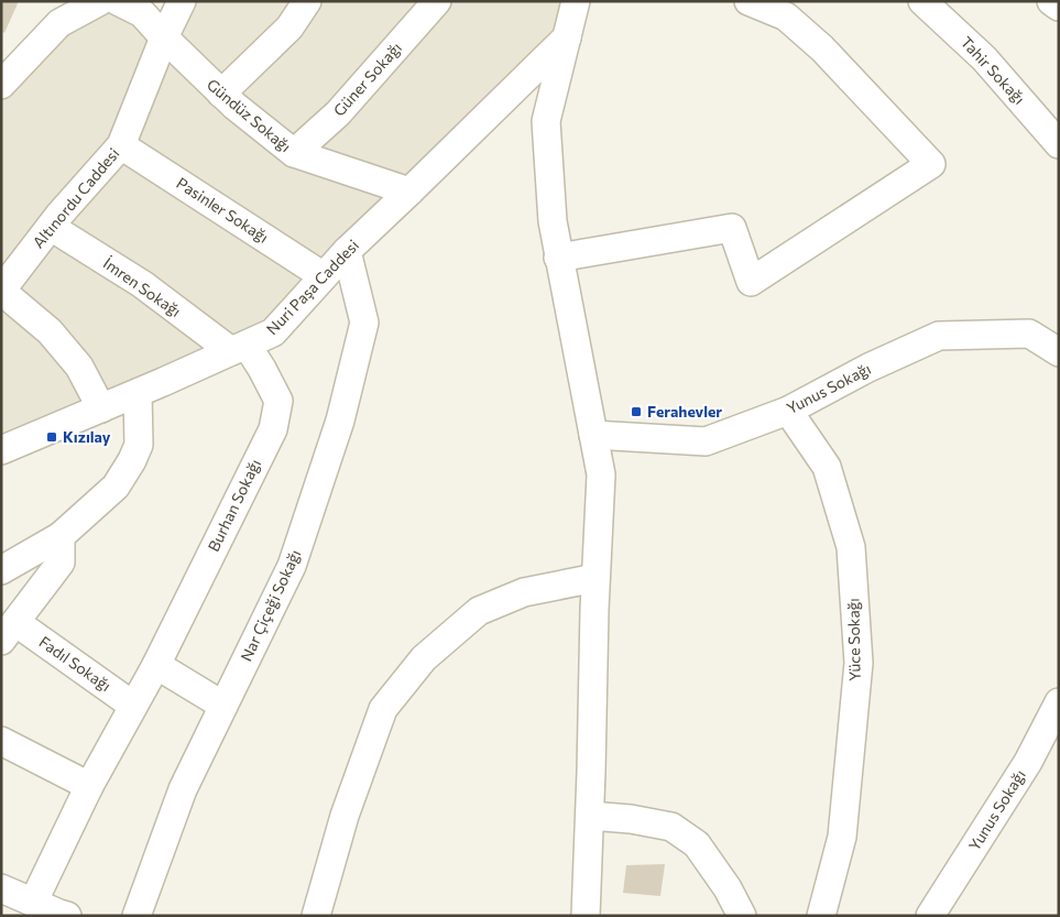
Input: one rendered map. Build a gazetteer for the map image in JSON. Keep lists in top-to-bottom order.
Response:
{
  "streets": {
    "street": [
      "Tahir Sokağı",
      "Güner Sokağı",
      "Gündüz Sokağı",
      "Altınordu Caddesi",
      "Pasinler Sokağı",
      "İmren Sokağı",
      "Nuri Paşa Caddesi",
      "Yunus Sokağı",
      "Burhan Sokağı",
      "Nar Çiçeği Sokağı",
      "Yüce Sokağı",
      "Fadıl Sokağı"
    ]
  },
  "crossings": [
    ["Güner Sokağı", "Gündüz Sokağı"],
    ["Gündüz Sokağı", "Altınordu Caddesi"],
    ["Gündüz Sokağı", "Nuri Paşa Caddesi"],
    ["Altınordu Caddesi", "Pasinler Sokağı"],
    ["Altınordu Caddesi", "İmren Sokağı"],
    ["Pasinler Sokağı", "Nuri Paşa Caddesi"],
    ["İmren Sokağı", "Nuri Paşa Caddesi"],
    ["İmren Sokağı", "Burhan Sokağı"],
    ["Nuri Paşa Caddesi", "Burhan Sokağı"],
    ["Nuri Paşa Caddesi", "Nar Çiçeği Sokağı"],
    ["Yunus Sokağı", "Yüce Sokağı"],
    ["Burhan Sokağı", "Fadıl Sokağı"]
  ],
  "places": {
    "transit": ["Ferahevler", "Kızılay"]
  }
}
